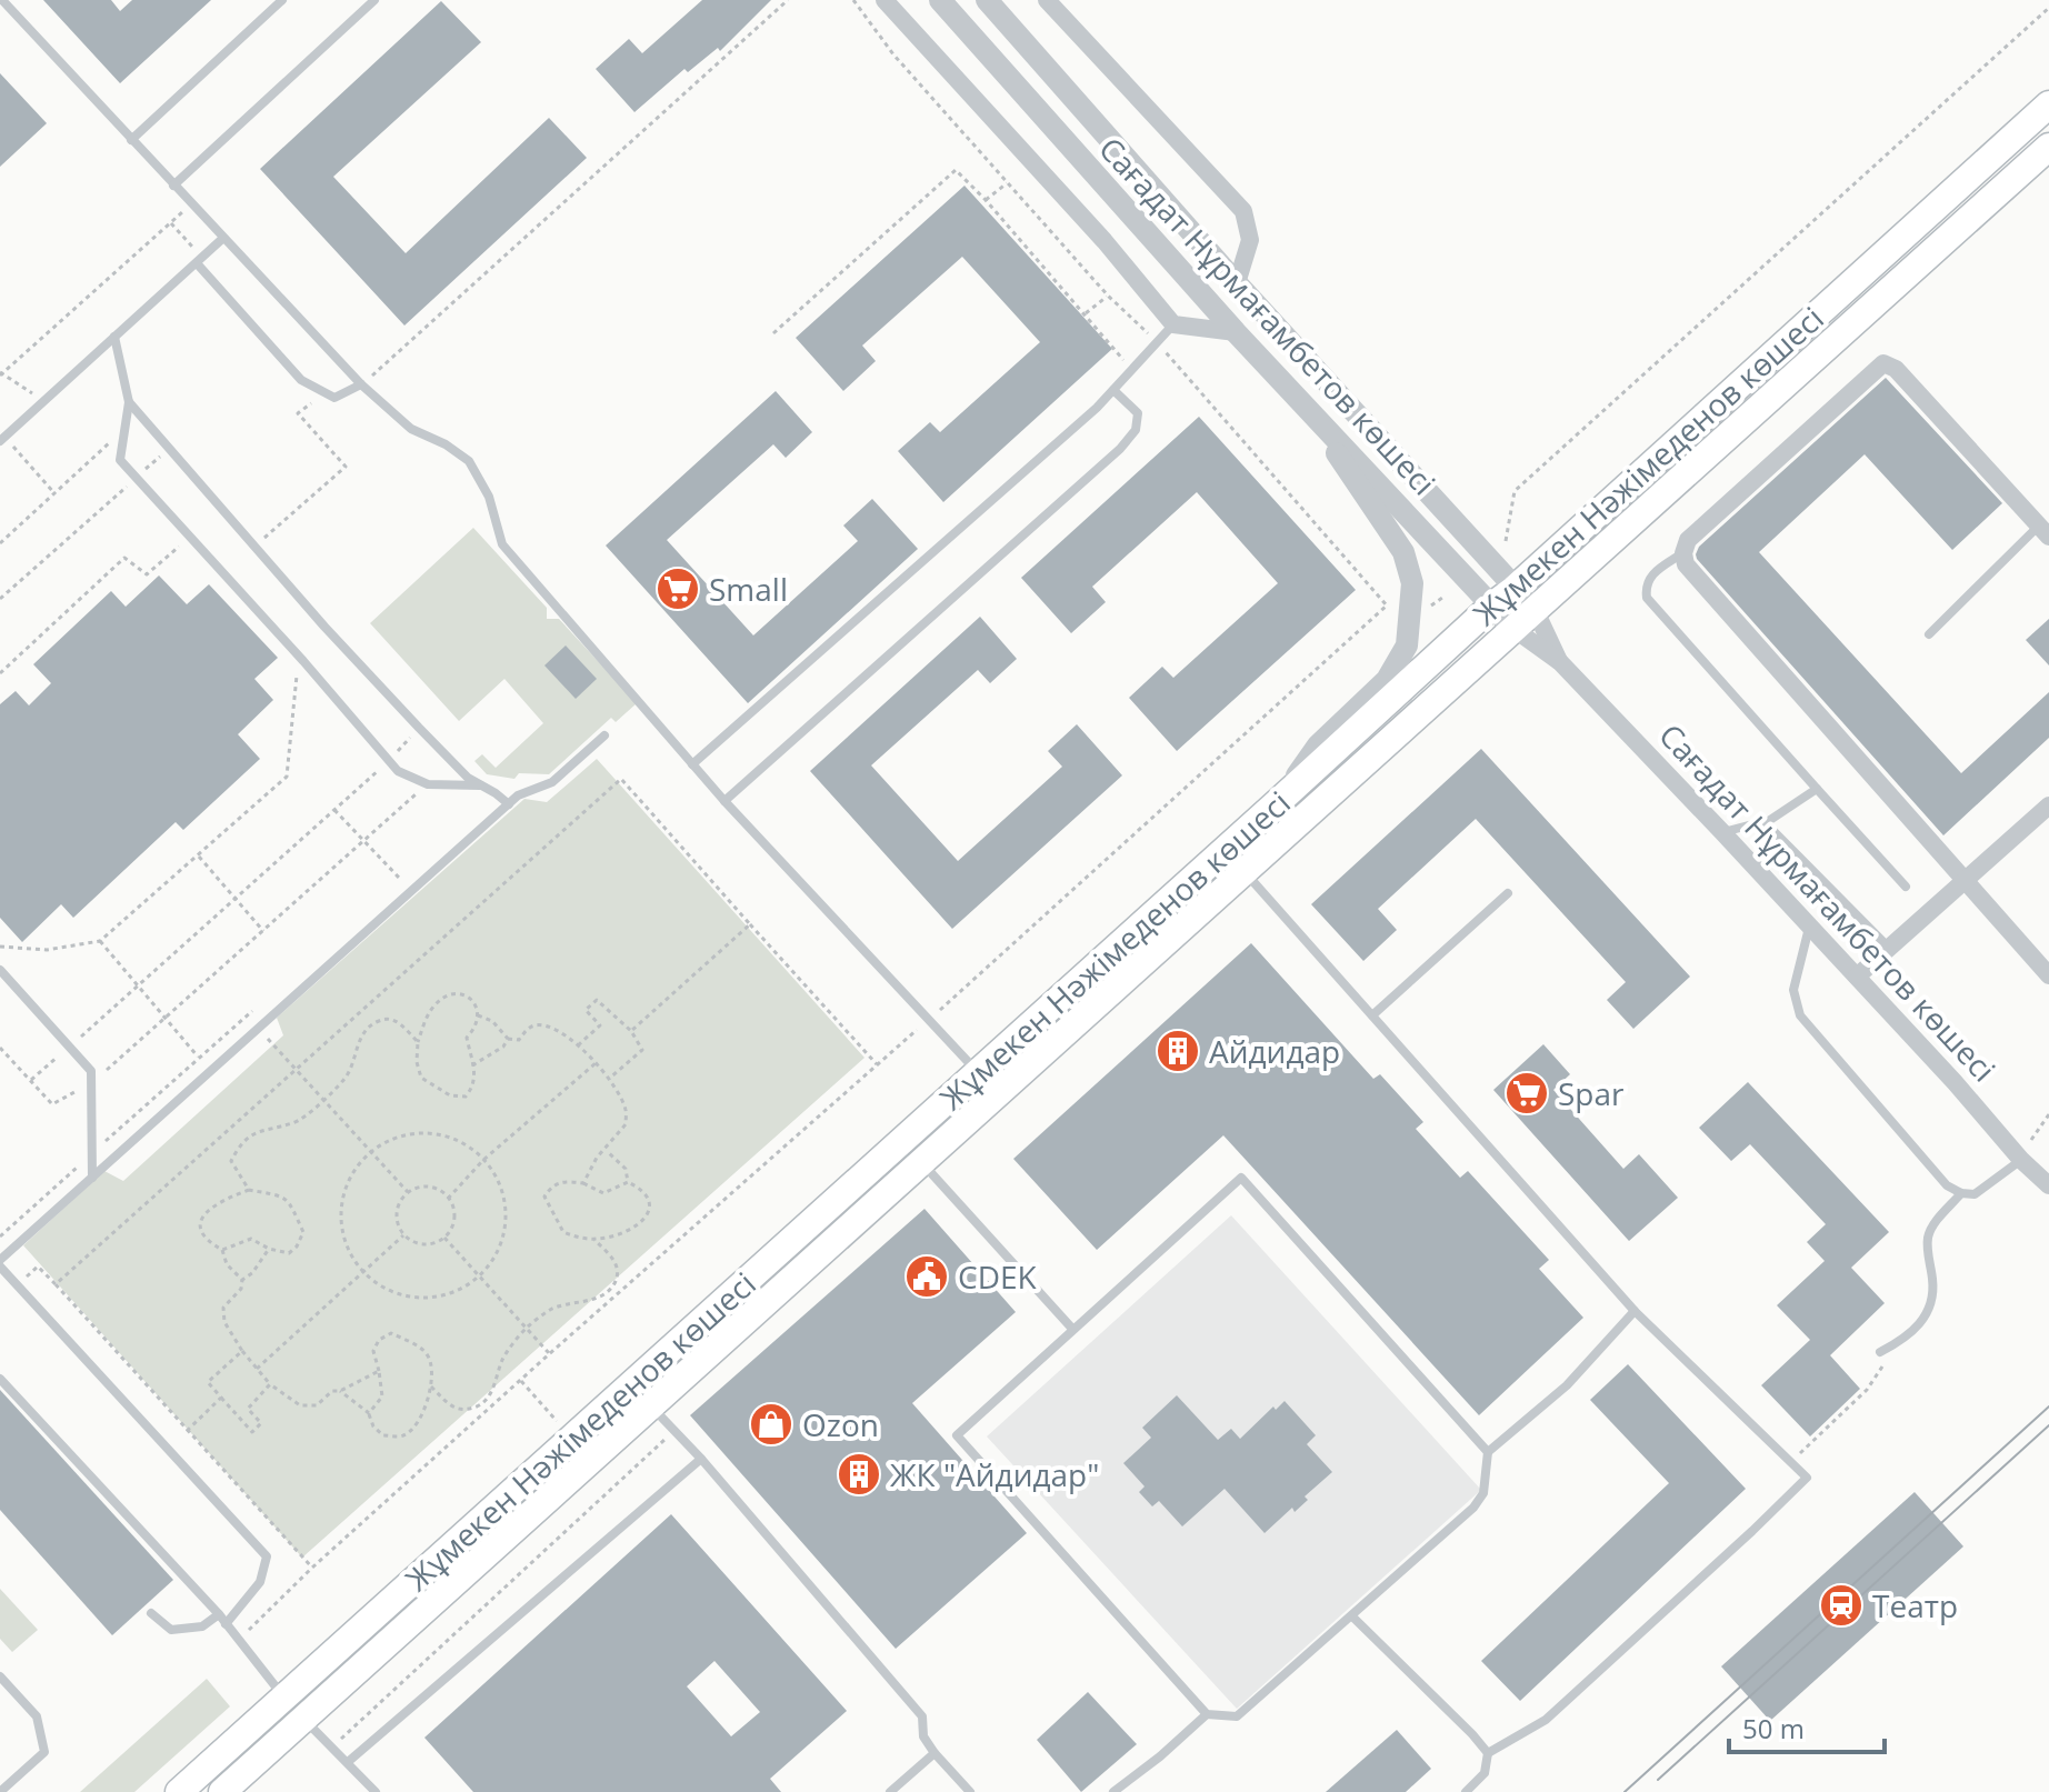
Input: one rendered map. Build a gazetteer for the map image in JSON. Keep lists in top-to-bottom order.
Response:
{
  "streets": {
    "main road": ["Жұмекен Нәжімеденов көшесі"],
    "street": ["Сағадат Нұрмағамбетов көшесі"]
  },
  "crossings": [
    ["Сағадат Нұрмағамбетов көшесі", "Жұмекен Нәжімеденов көшесі"]
  ],
  "places": {
    "supermarket": ["Small", "Spar"],
    "building": ["Айдидар", "ЖК \"Айдидар\""],
    "public building": ["CDEK"],
    "shop": ["Ozon"],
    "station": ["Театр"]
  },
  "scale_bar": "50 m"
}
